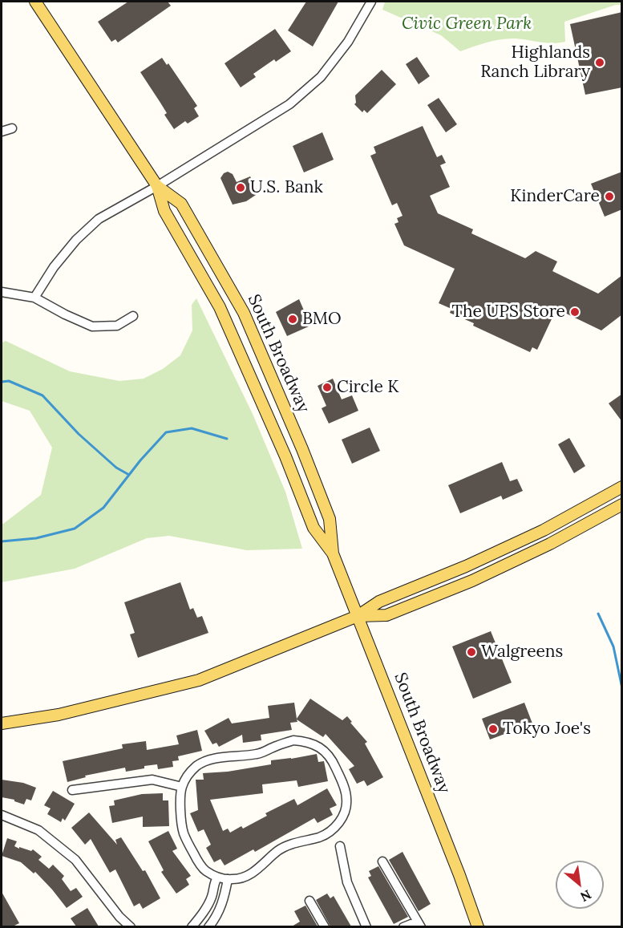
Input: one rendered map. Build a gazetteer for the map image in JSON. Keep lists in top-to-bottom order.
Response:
{
  "streets": {
    "main road": ["South Broadway"]
  },
  "parks": ["Civic Green Park"],
  "places": [
    "Highlands Ranch Library",
    "U.S. Bank",
    "KinderCare",
    "The UPS Store",
    "BMO",
    "Circle K",
    "Walgreens",
    "Tokyo Joe's"
  ],
  "north": "bottom right"
}
